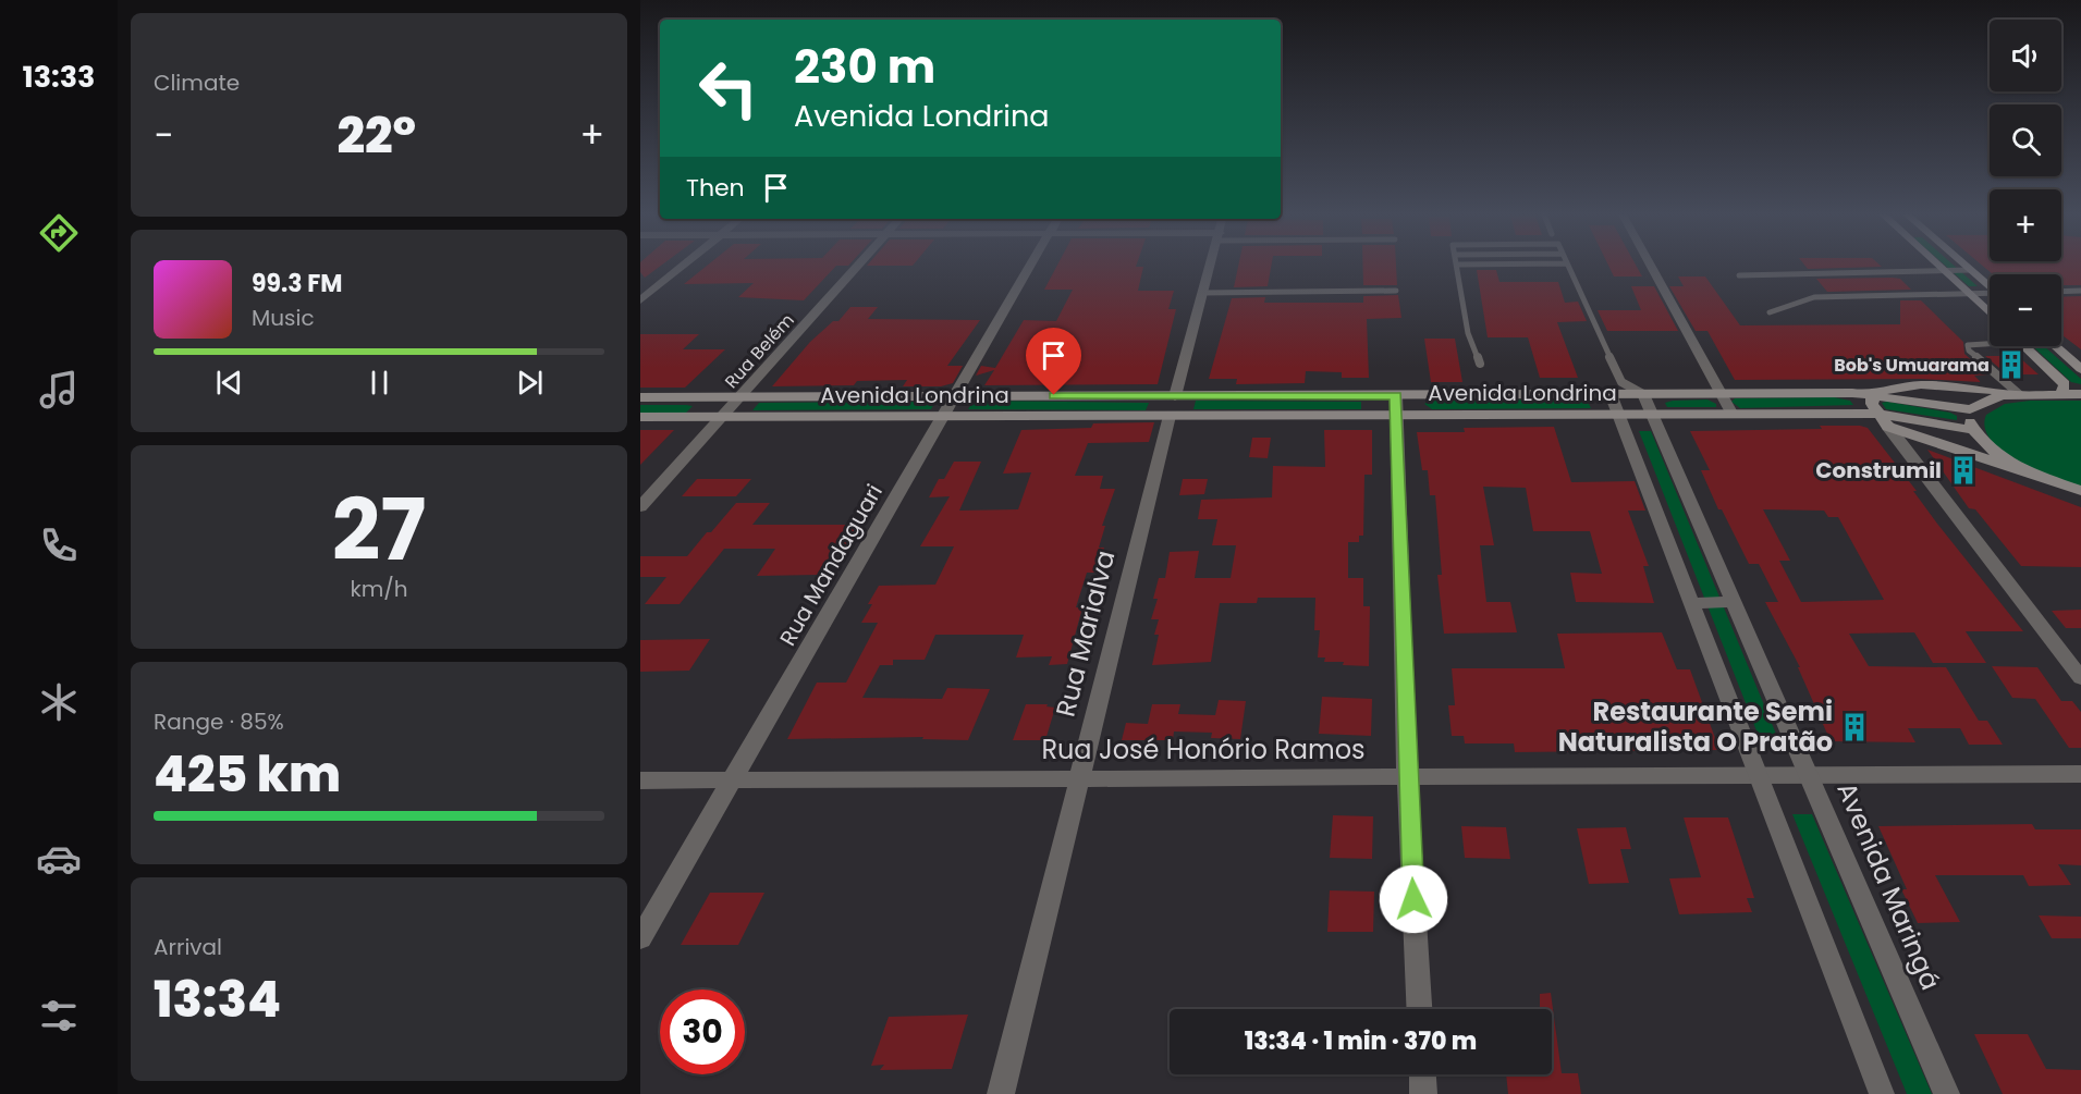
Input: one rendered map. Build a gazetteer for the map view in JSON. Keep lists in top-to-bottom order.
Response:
{
  "streets": {
    "main road": ["Avenida Londrina"],
    "street": [
      "Rua Belém",
      "Rua Mandaguari",
      "Rua Marialva",
      "Rua José Honório Ramos",
      "Avenida Maringá"
    ]
  },
  "crossings": [
    ["Rua Belém", "Avenida Londrina"],
    ["Avenida Londrina", "Rua Mandaguari"],
    ["Avenida Londrina", "Rua Marialva"],
    ["Avenida Londrina", "Avenida Maringá"],
    ["Rua Mandaguari", "Rua José Honório Ramos"],
    ["Rua Marialva", "Rua José Honório Ramos"],
    ["Rua José Honório Ramos", "Avenida Maringá"]
  ],
  "places": {
    "building": ["Bob's Umuarama", "Construmil", "Restaurante Semi Naturalista O Pratão"]
  },
  "page": {
    "tabs": "13:33",
    "tile": [
      "Climate",
      ["27", "km/h"],
      ["Range · 85%", "425 km"],
      ["Arrival", "13:34"]
    ],
    "map_buttons": ["+", "−"],
    "turn": ["230 m", "Avenida Londrina"],
    "heat": ["−", "22°", "+"],
    "then": "Then",
    "song": ["99.3 FM", "Music"],
    "limit": "30",
    "trip": "13:34 · 1 min · 370 m"
  }
}
